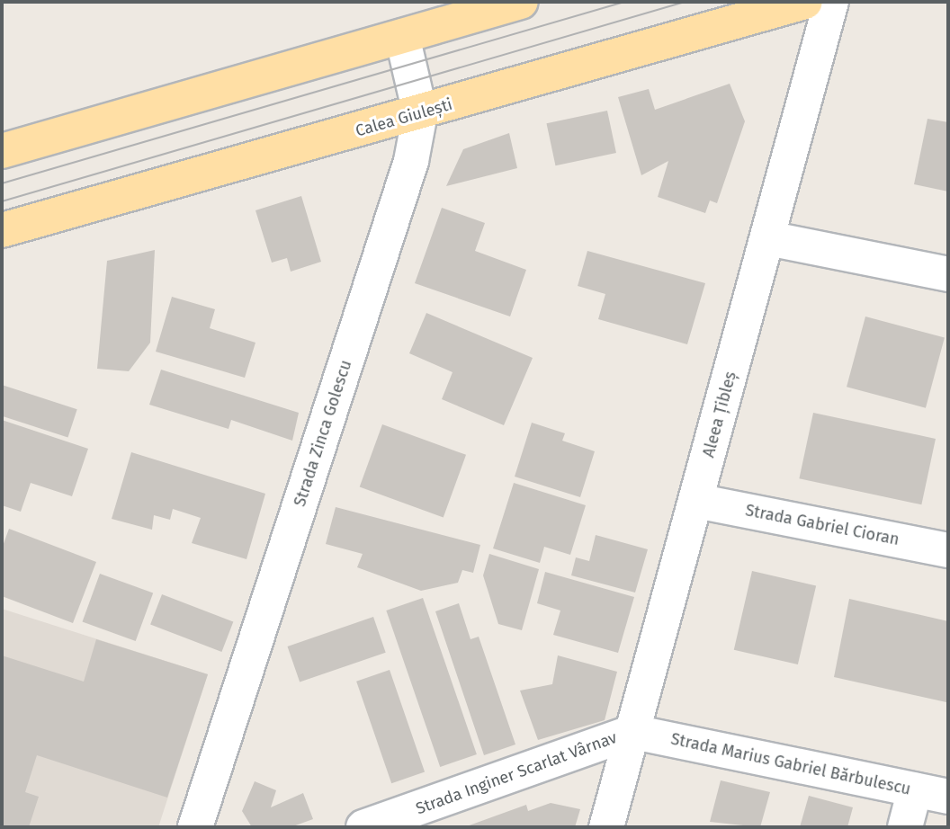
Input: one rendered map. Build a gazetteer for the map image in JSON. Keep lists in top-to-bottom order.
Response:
{
  "streets": {
    "main road": ["Calea Giulești"],
    "street": [
      "Aleea Țibleș",
      "Strada Zinca Golescu",
      "Strada Gabriel Cioran",
      "Strada Marius Gabriel Bărbulescu",
      "Strada Inginer Scarlat Vârnav"
    ]
  },
  "crossings": [
    ["Calea Giulești", "Strada Zinca Golescu"],
    ["Aleea Țibleș", "Strada Gabriel Cioran"],
    ["Aleea Țibleș", "Strada Marius Gabriel Bărbulescu"],
    ["Aleea Țibleș", "Strada Inginer Scarlat Vârnav"],
    ["Strada Marius Gabriel Bărbulescu", "Strada Inginer Scarlat Vârnav"]
  ]
}
